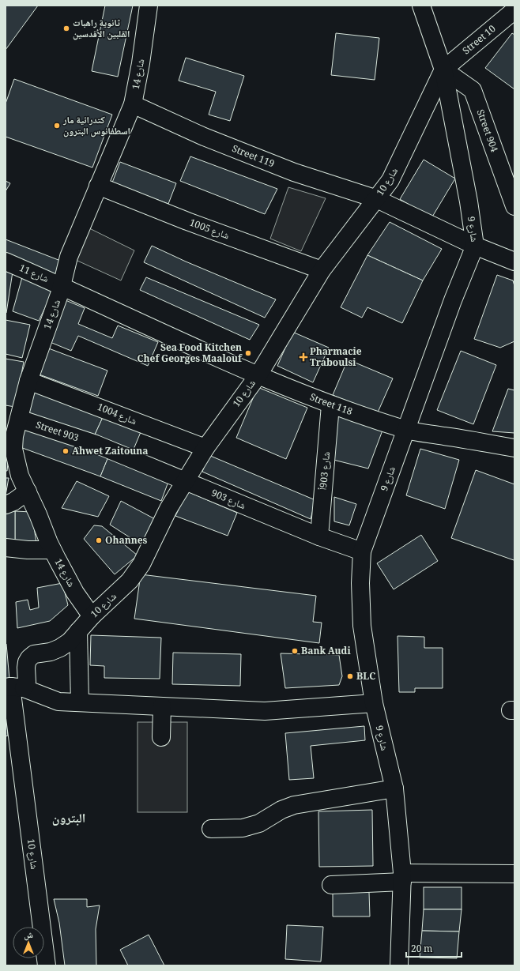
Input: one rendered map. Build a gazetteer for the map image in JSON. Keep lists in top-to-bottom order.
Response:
{
  "streets": {
    "street": [
      "Street 10",
      "شارع 14",
      "Street 904",
      "Street 119",
      "شارع 10",
      "شارع 1005",
      "شارع 9",
      "شارع 11",
      "Street 118",
      "شارع 1004",
      "Street 903",
      "شارع 903أ",
      "شارع 903"
    ]
  },
  "crossings": [
    ["Street 10", "Street 904"],
    ["Street 10", "شارع 10"],
    ["Street 10", "شارع 9"],
    ["شارع 14", "Street 119"],
    ["شارع 14", "شارع 10"],
    ["شارع 14", "شارع 1005"],
    ["شارع 14", "شارع 11"],
    ["شارع 14", "شارع 1004"],
    ["شارع 14", "Street 903"],
    ["Street 904", "شارع 10"],
    ["Street 904", "شارع 9"],
    ["Street 119", "شارع 10"],
    ["Street 119", "شارع 9"],
    ["شارع 10", "شارع 1005"],
    ["شارع 10", "شارع 9"],
    ["شارع 10", "شارع 11"],
    ["شارع 10", "Street 118"],
    ["شارع 10", "شارع 1004"],
    ["شارع 10", "شارع 903"],
    ["شارع 9", "Street 118"],
    ["شارع 9", "شارع 903"],
    ["شارع 11", "Street 118"],
    ["Street 118", "شارع 903أ"],
    ["Street 903", "شارع 903"],
    ["شارع 903أ", "شارع 903"]
  ],
  "districts": ["البترون"],
  "places": {
    "other": [
      "ثانوية راهبات القلبين الأقدسين",
      "كتدرائية مار اسطفانوس البترون",
      "Sea Food Kitchen Chef Georges Maalouf",
      "Ahwet Zaitouna",
      "Ohannes",
      "Bank Audi",
      "BLC"
    ],
    "health": ["Pharmacie Traboulsi"]
  },
  "scale_bar": "20 m",
  "north": "top"
}
